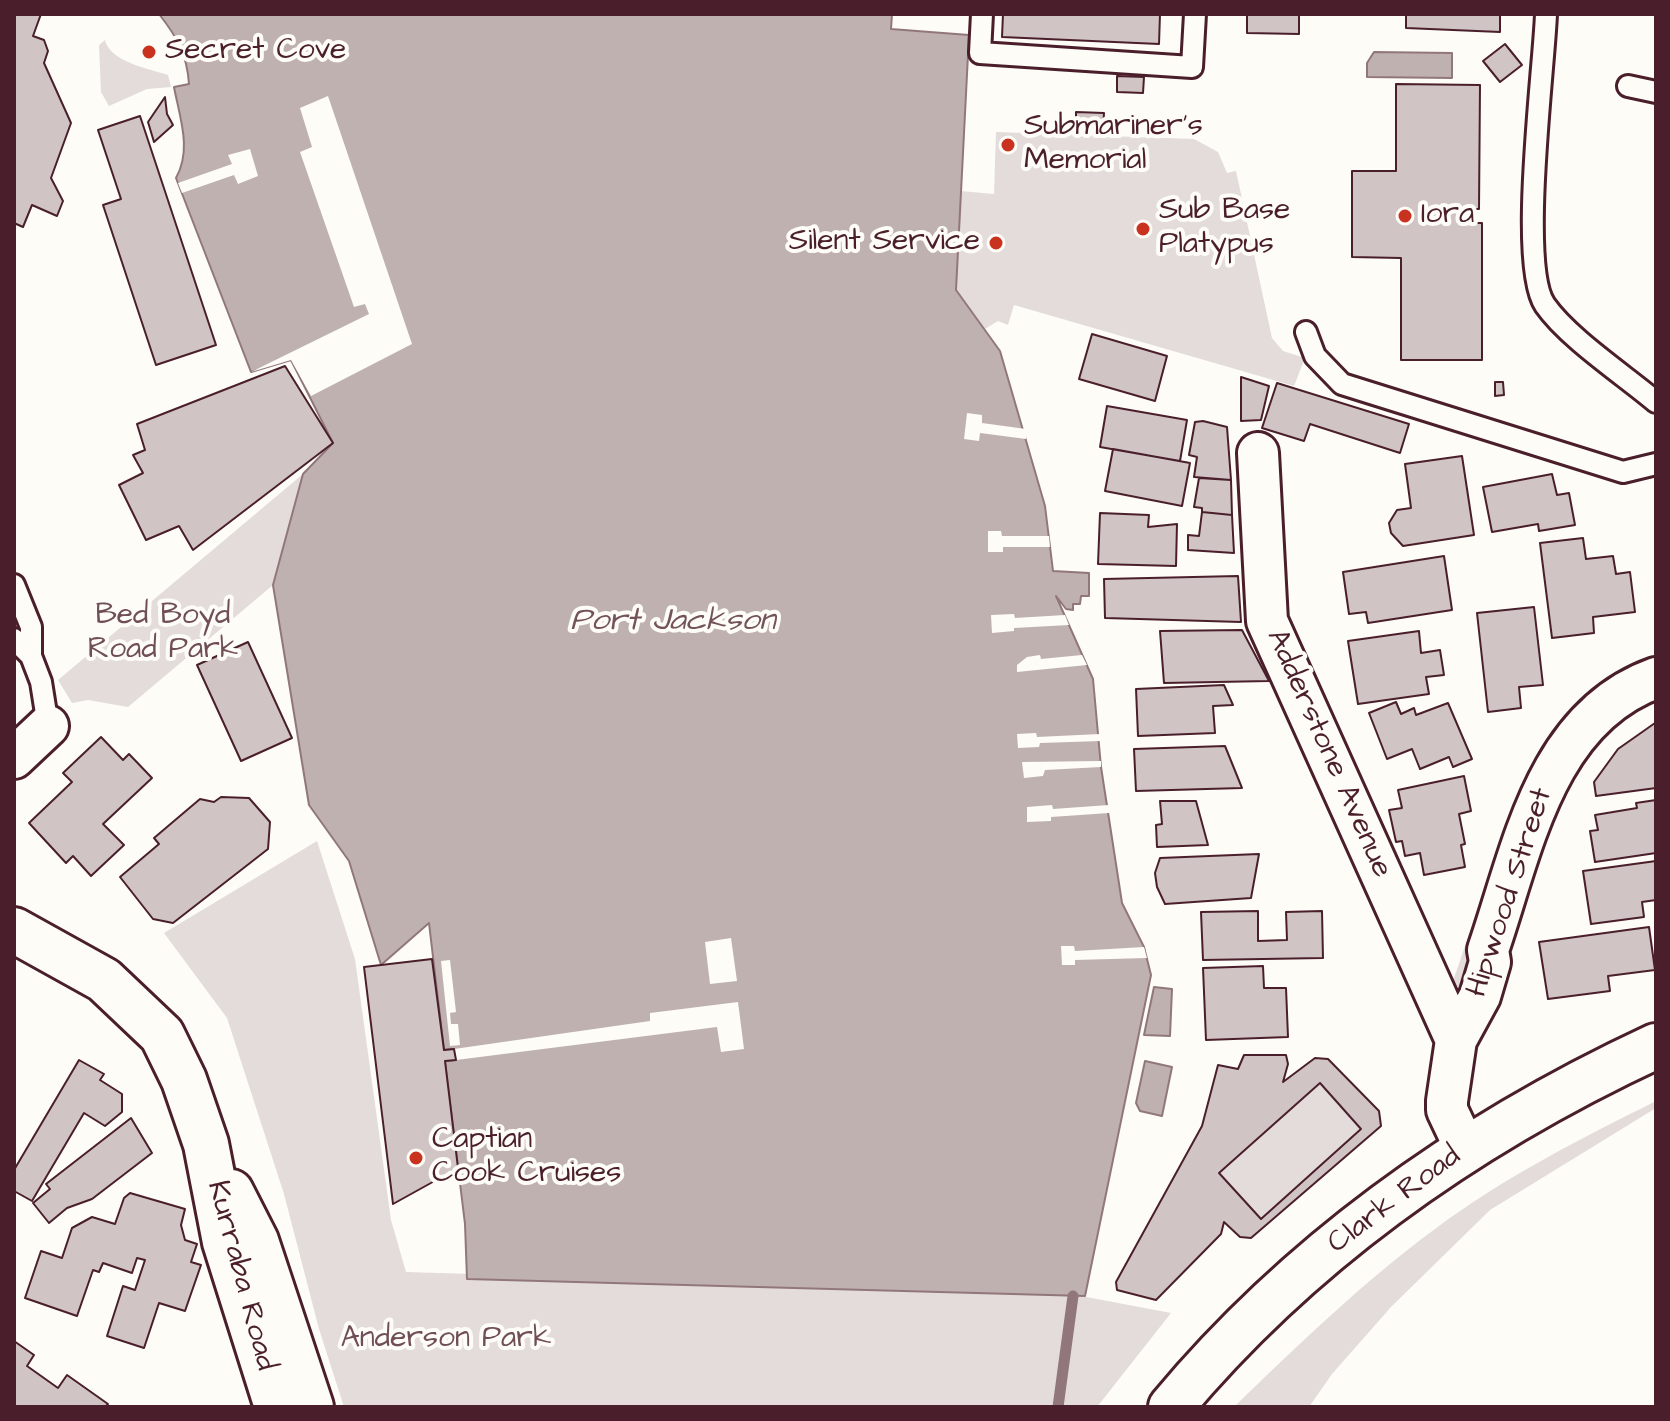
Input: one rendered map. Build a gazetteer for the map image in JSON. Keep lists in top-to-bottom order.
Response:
{
  "streets": {
    "main road": ["Clark Road", "Kurraba Road"],
    "street": ["Adderstone Avenue", "Hipwood Street"]
  },
  "crossings": [
    ["Adderstone Avenue", "Hipwood Street"],
    ["Hipwood Street", "Clark Road"]
  ],
  "water": ["Port Jackson"],
  "parks": ["Bed Boyd Road Park", "Anderson Park"],
  "places": [
    "Secret Cove",
    "Submariner's Memorial",
    "Iora",
    "Sub Base Platypus",
    "Silent Service",
    "Captian Cook Cruises"
  ]
}
